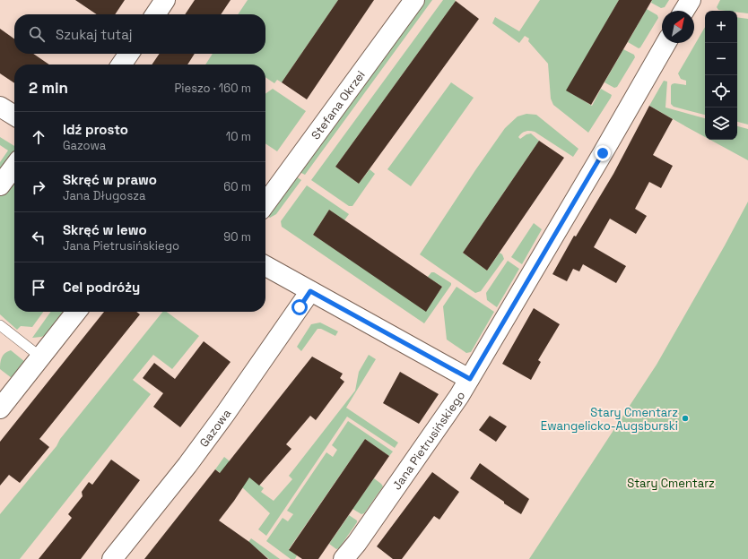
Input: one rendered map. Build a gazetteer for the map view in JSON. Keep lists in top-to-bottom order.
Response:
{
  "streets": {
    "street": ["Stefana Okrzei", "Gazowa", "Jana Pietrusińskiego"]
  },
  "parks": ["Stary Cmentarz"],
  "places": ["Stary Cmentarz Ewangelicko-Augsburski"],
  "north": "top right",
  "page": {
    "map_buttons": ["+", "−"],
    "search": "Szukaj tutaj",
    "heading": ["2 min", "Pieszo · 160 m"],
    "list": [
      ["Idź prosto", "Gazowa", "10 m"],
      ["Skręć w prawo", "Jana Długosza", "60 m"],
      ["Skręć w lewo", "Jana Pietrusińskiego", "90 m"],
      "Cel podróży"
    ]
  }
}
